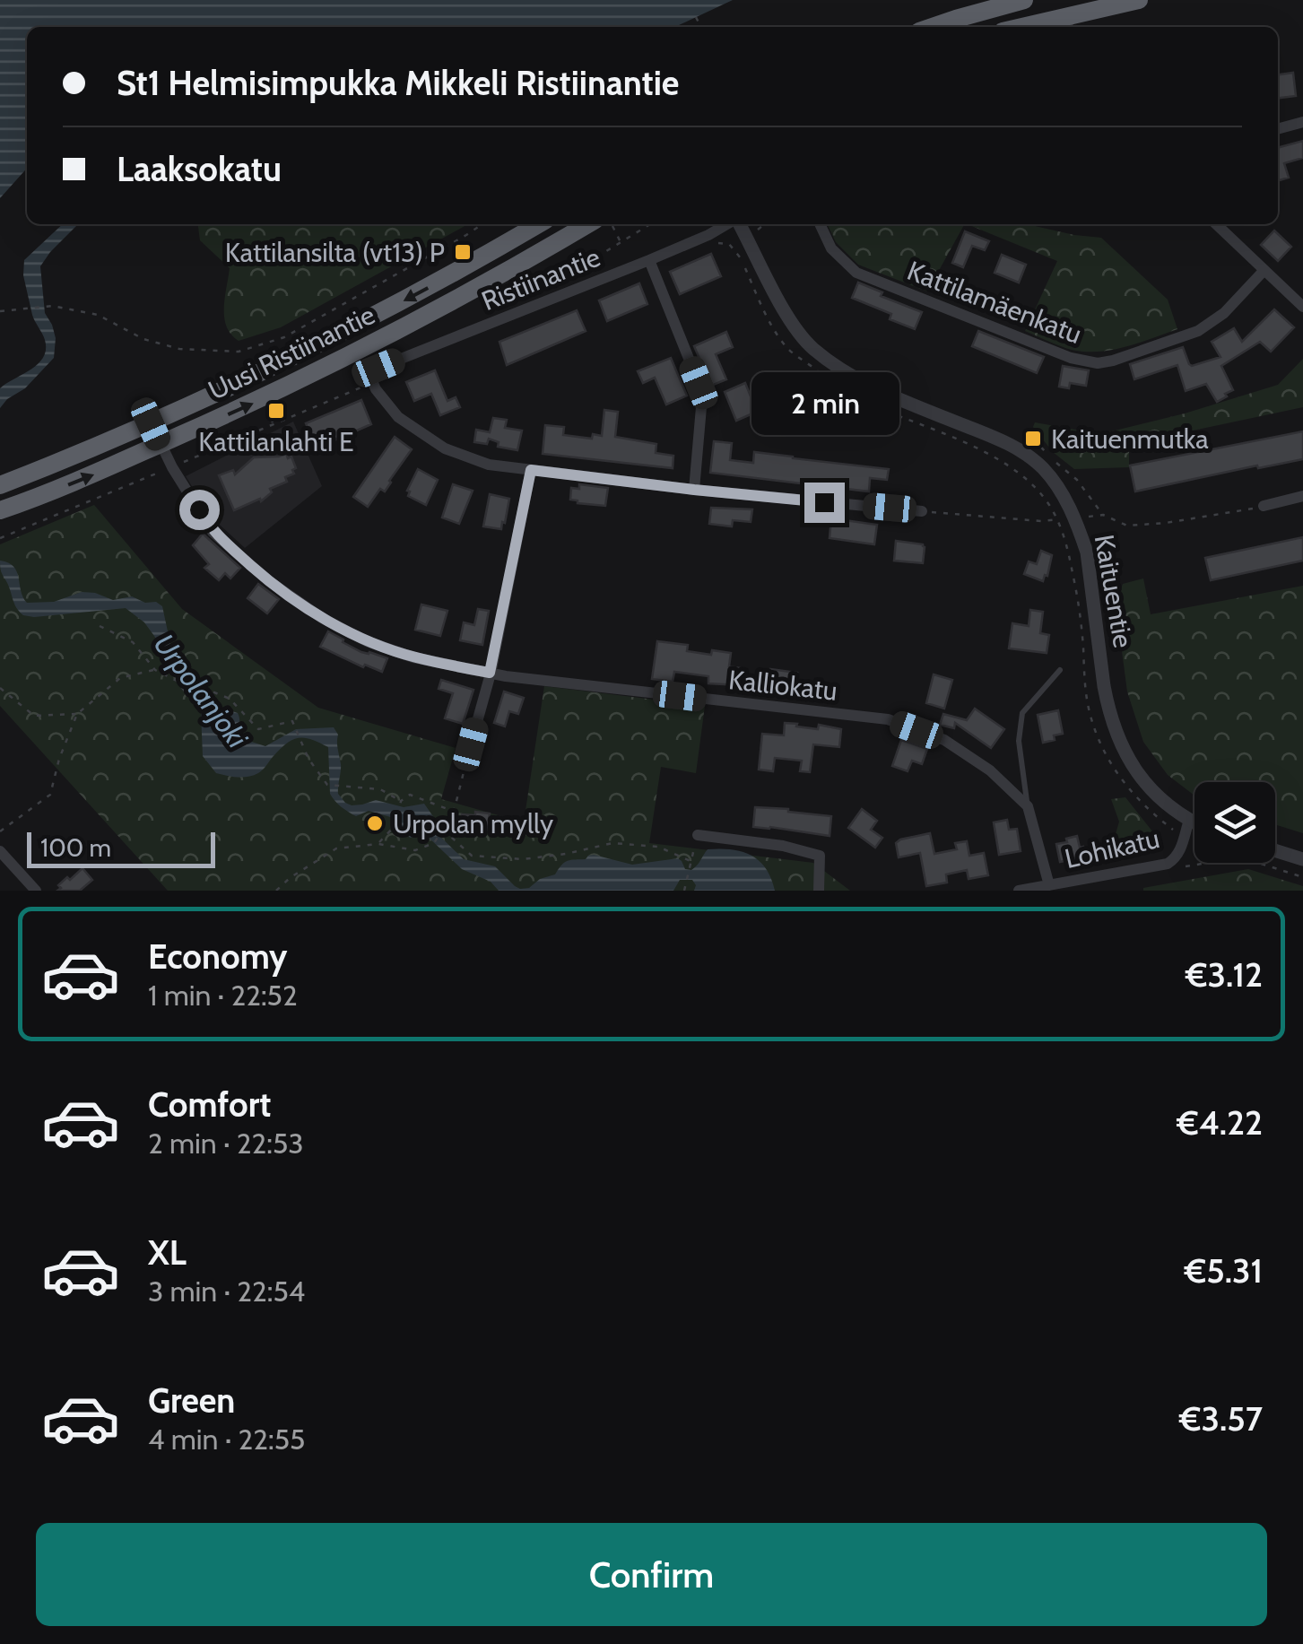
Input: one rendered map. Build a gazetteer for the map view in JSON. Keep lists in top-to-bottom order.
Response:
{
  "streets": {
    "highway": ["Uusi Ristiinantie"],
    "street": [
      "Ristiinantie",
      "Kattilamäenkatu",
      "Kaituentie",
      "Kalliokatu",
      "Lohikatu"
    ]
  },
  "crossings": [
    ["Uusi Ristiinantie", "Kalliokatu"],
    ["Kaituentie", "Lohikatu"]
  ],
  "water": ["Urpolanjoki"],
  "places": {
    "transit": ["Kattilansilta (vt13) P", "Kattilanlahti E", "Kaituenmutka"],
    "other": ["Urpolan mylly"]
  },
  "scale_bar": "100 m",
  "page": {
    "banner": ["St1 Helmisimpukka Mikkeli Ristiinantie", "Laaksokatu"],
    "bubble": "2 min",
    "scale": "100 m",
    "list": [
      {
        "name": "Economy",
        "note": "1 min · 22:52",
        "value": "€3.12"
      },
      {
        "name": "Comfort",
        "note": "2 min · 22:53",
        "value": "€4.22"
      },
      {
        "name": "XL",
        "note": "3 min · 22:54",
        "value": "€5.31"
      },
      {
        "name": "Green",
        "note": "4 min · 22:55",
        "value": "€3.57"
      }
    ],
    "buttons": "Confirm"
  }
}
